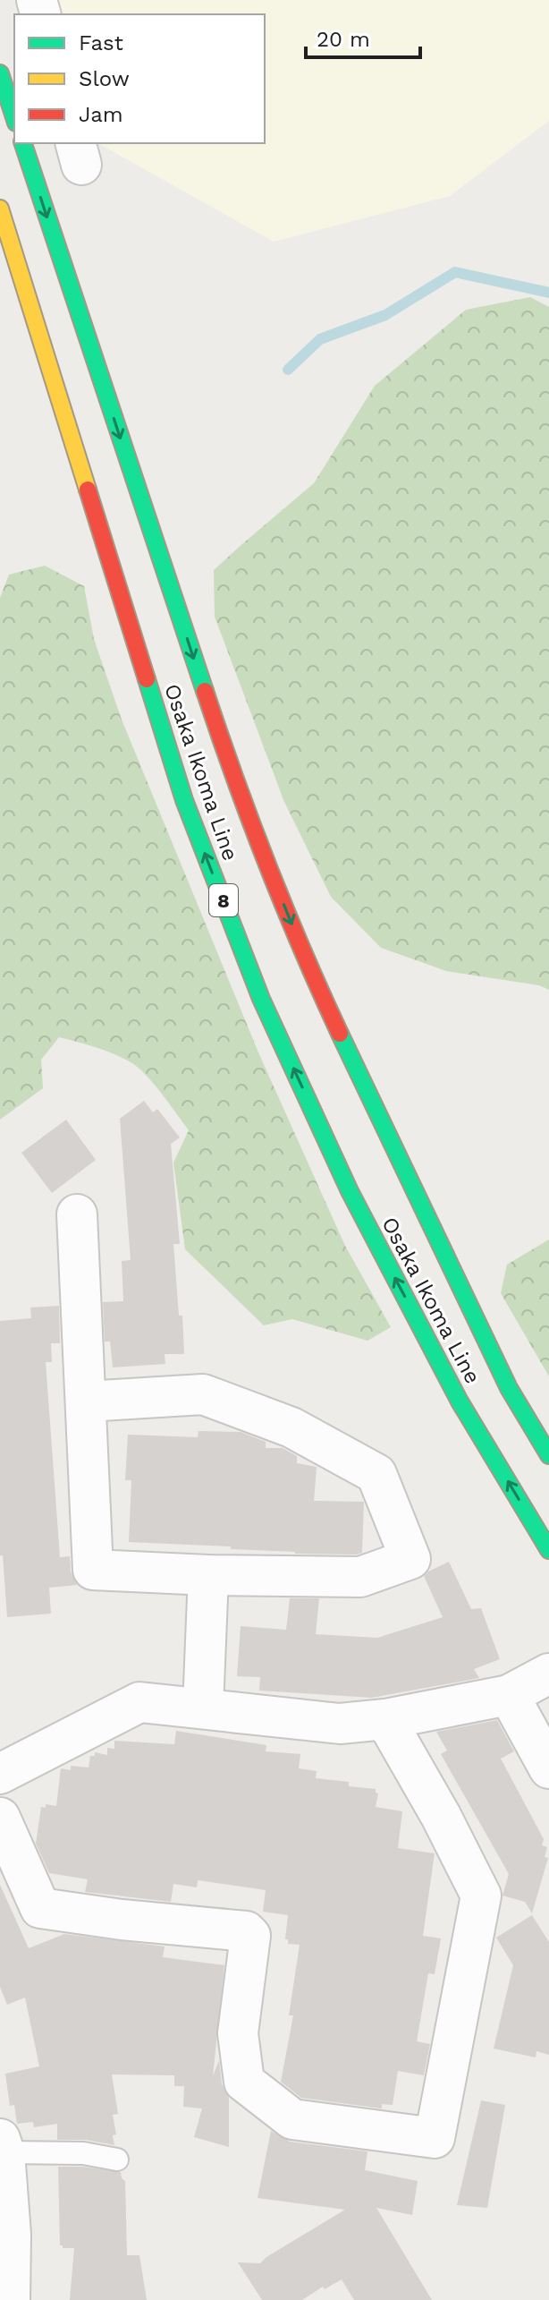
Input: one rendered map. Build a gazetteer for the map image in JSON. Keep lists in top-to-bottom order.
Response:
{
  "streets": {
    "main road": ["Osaka Ikoma Line", "8"]
  },
  "legend": ["Fast", "Slow", "Jam"],
  "scale_bar": "20 m"
}
